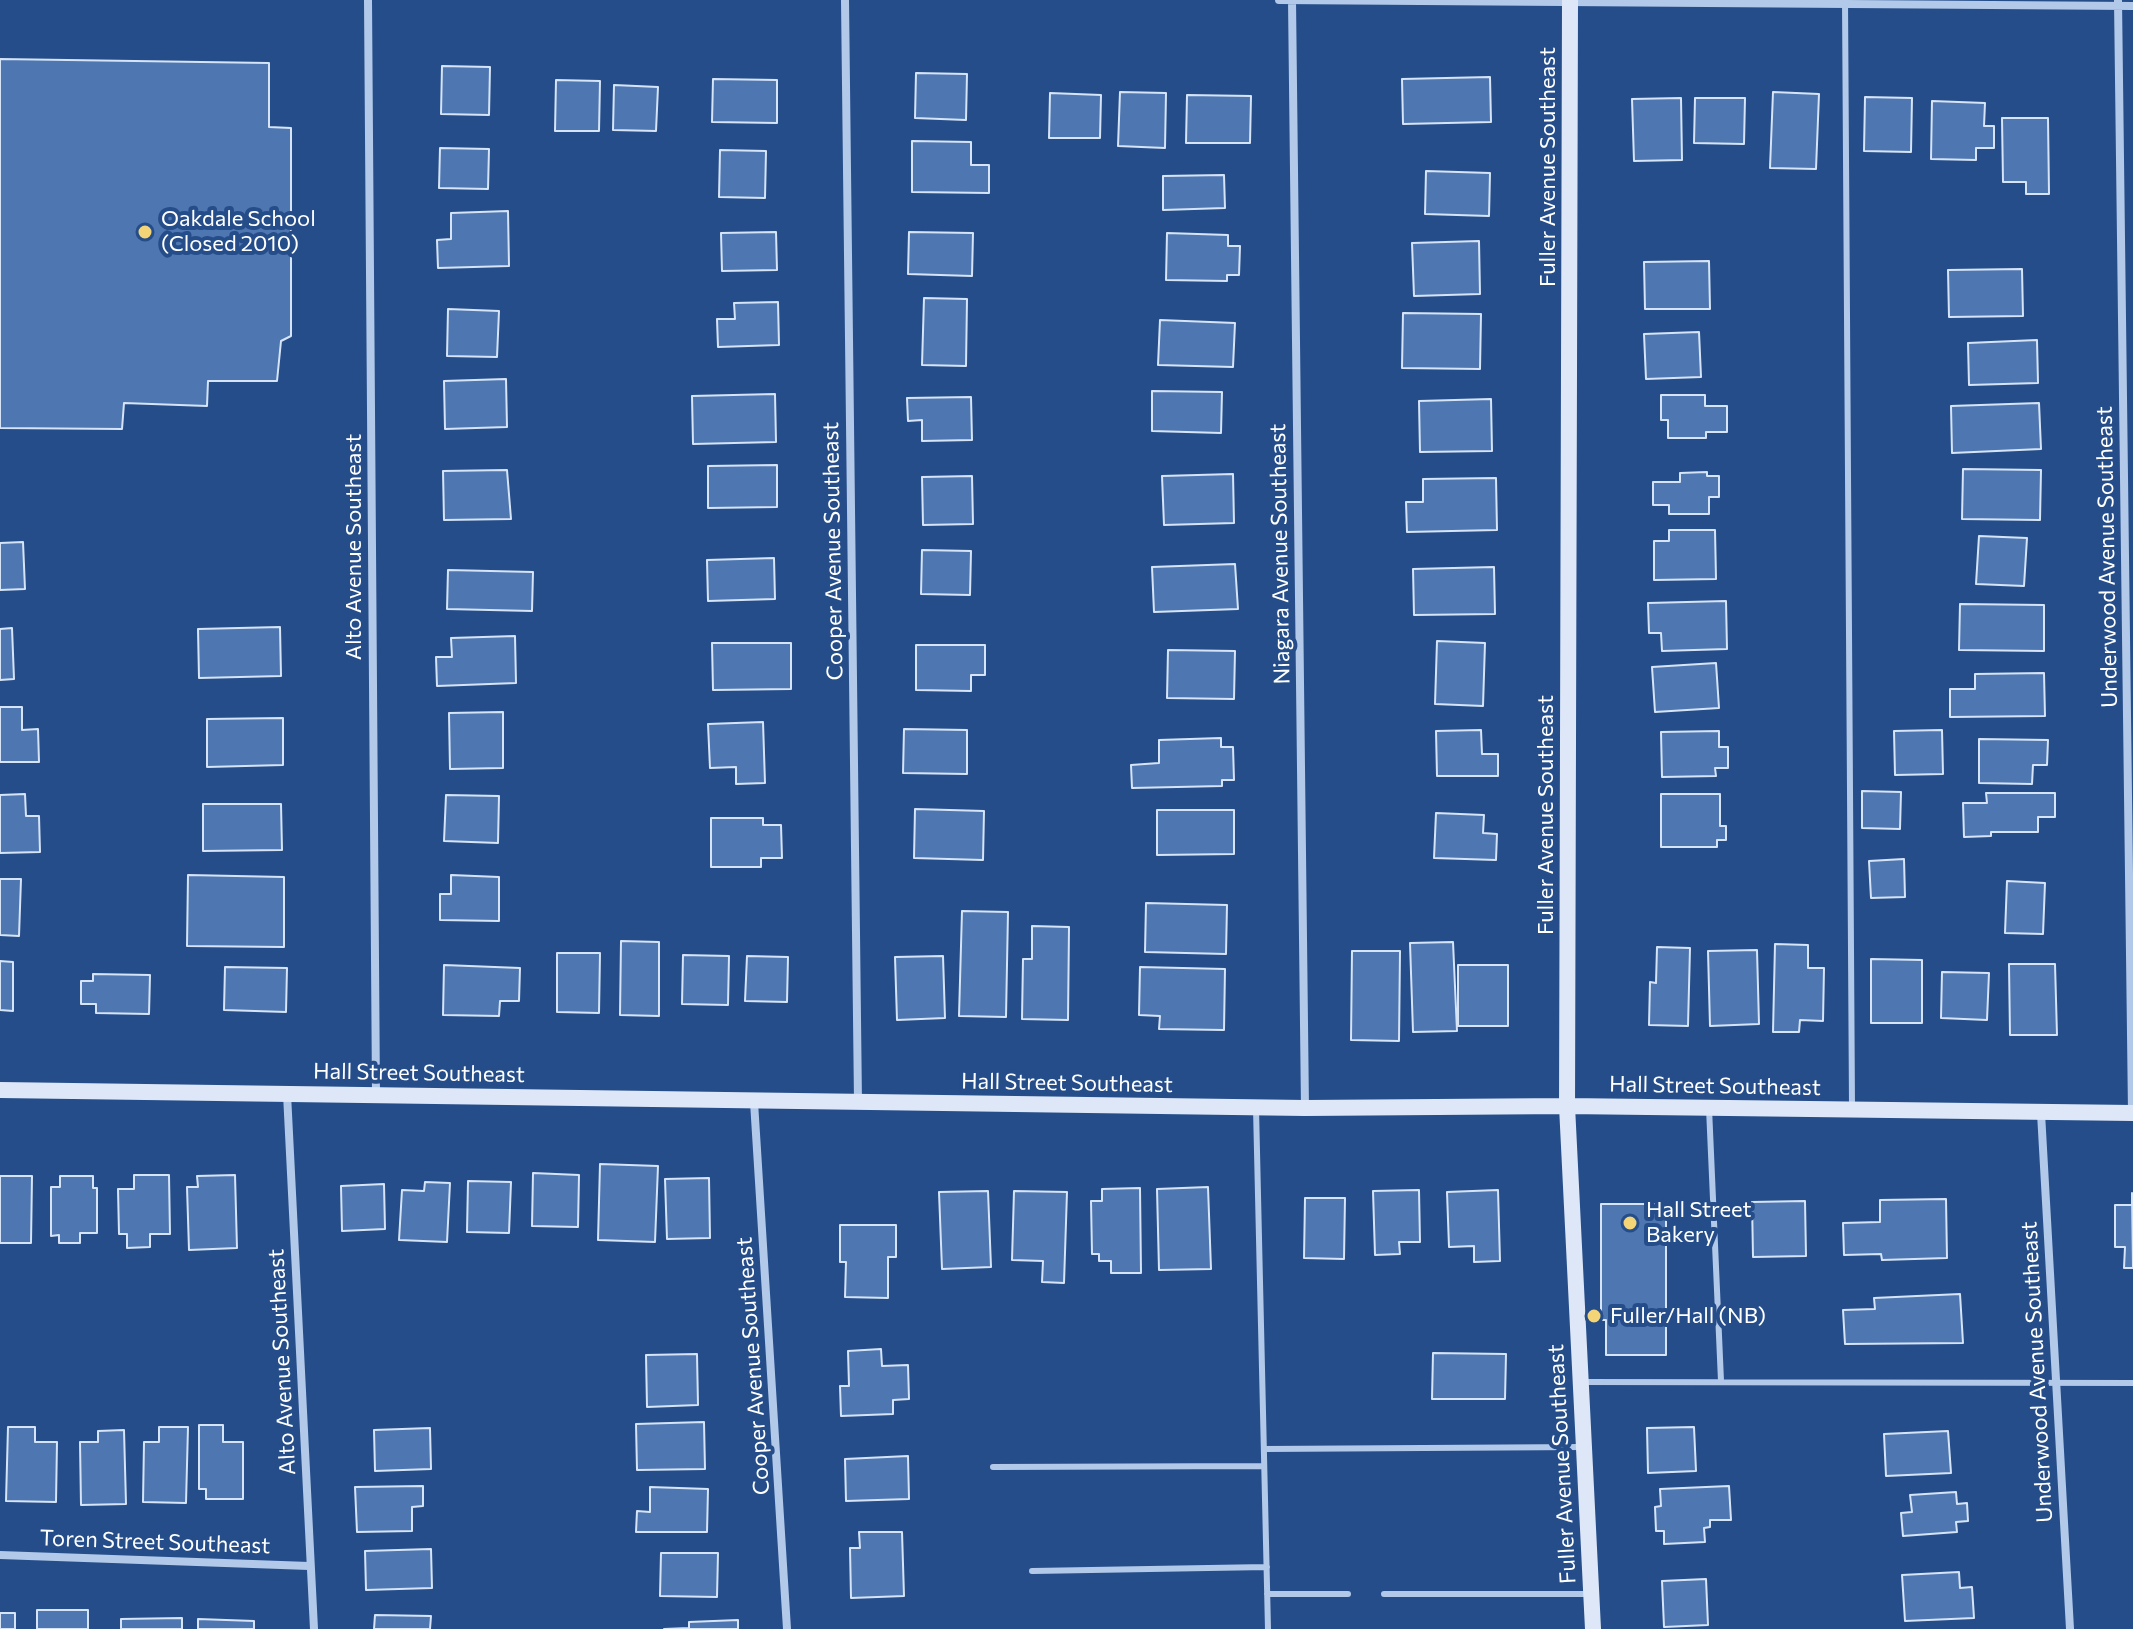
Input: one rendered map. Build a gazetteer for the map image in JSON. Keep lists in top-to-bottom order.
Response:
{
  "streets": {
    "main road": ["Fuller Avenue Southeast", "Hall Street Southeast"],
    "street": [
      "Alto Avenue Southeast",
      "Cooper Avenue Southeast",
      "Niagara Avenue Southeast",
      "Underwood Avenue Southeast",
      "Toren Street Southeast"
    ]
  },
  "crossings": [
    ["Fuller Avenue Southeast", "Hall Street Southeast"],
    ["Alto Avenue Southeast", "Hall Street Southeast"],
    ["Alto Avenue Southeast", "Toren Street Southeast"],
    ["Cooper Avenue Southeast", "Hall Street Southeast"],
    ["Niagara Avenue Southeast", "Hall Street Southeast"],
    ["Underwood Avenue Southeast", "Hall Street Southeast"]
  ],
  "places": ["Oakdale School (Closed 2010)", "Hall Street Bakery", "Fuller/Hall (NB)"]
}
